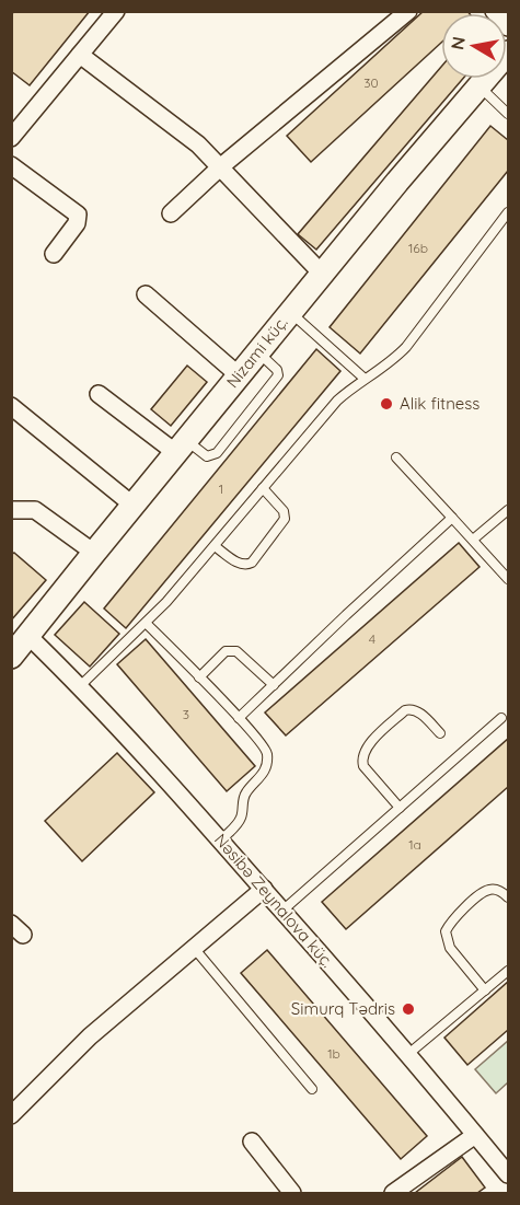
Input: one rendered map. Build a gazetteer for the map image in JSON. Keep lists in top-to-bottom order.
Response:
{
  "streets": {
    "street": ["Nizami küç.", "Nəsibə Zeynalova küç."]
  },
  "crossings": [
    ["Nizami küç.", "Nəsibə Zeynalova küç."]
  ],
  "places": ["Alik fitness", "Simurq Tədris"],
  "house_numbers": [
    "30",
    "16b",
    "1",
    "4",
    "3",
    "1a",
    "1b"
  ],
  "north": "left"
}
